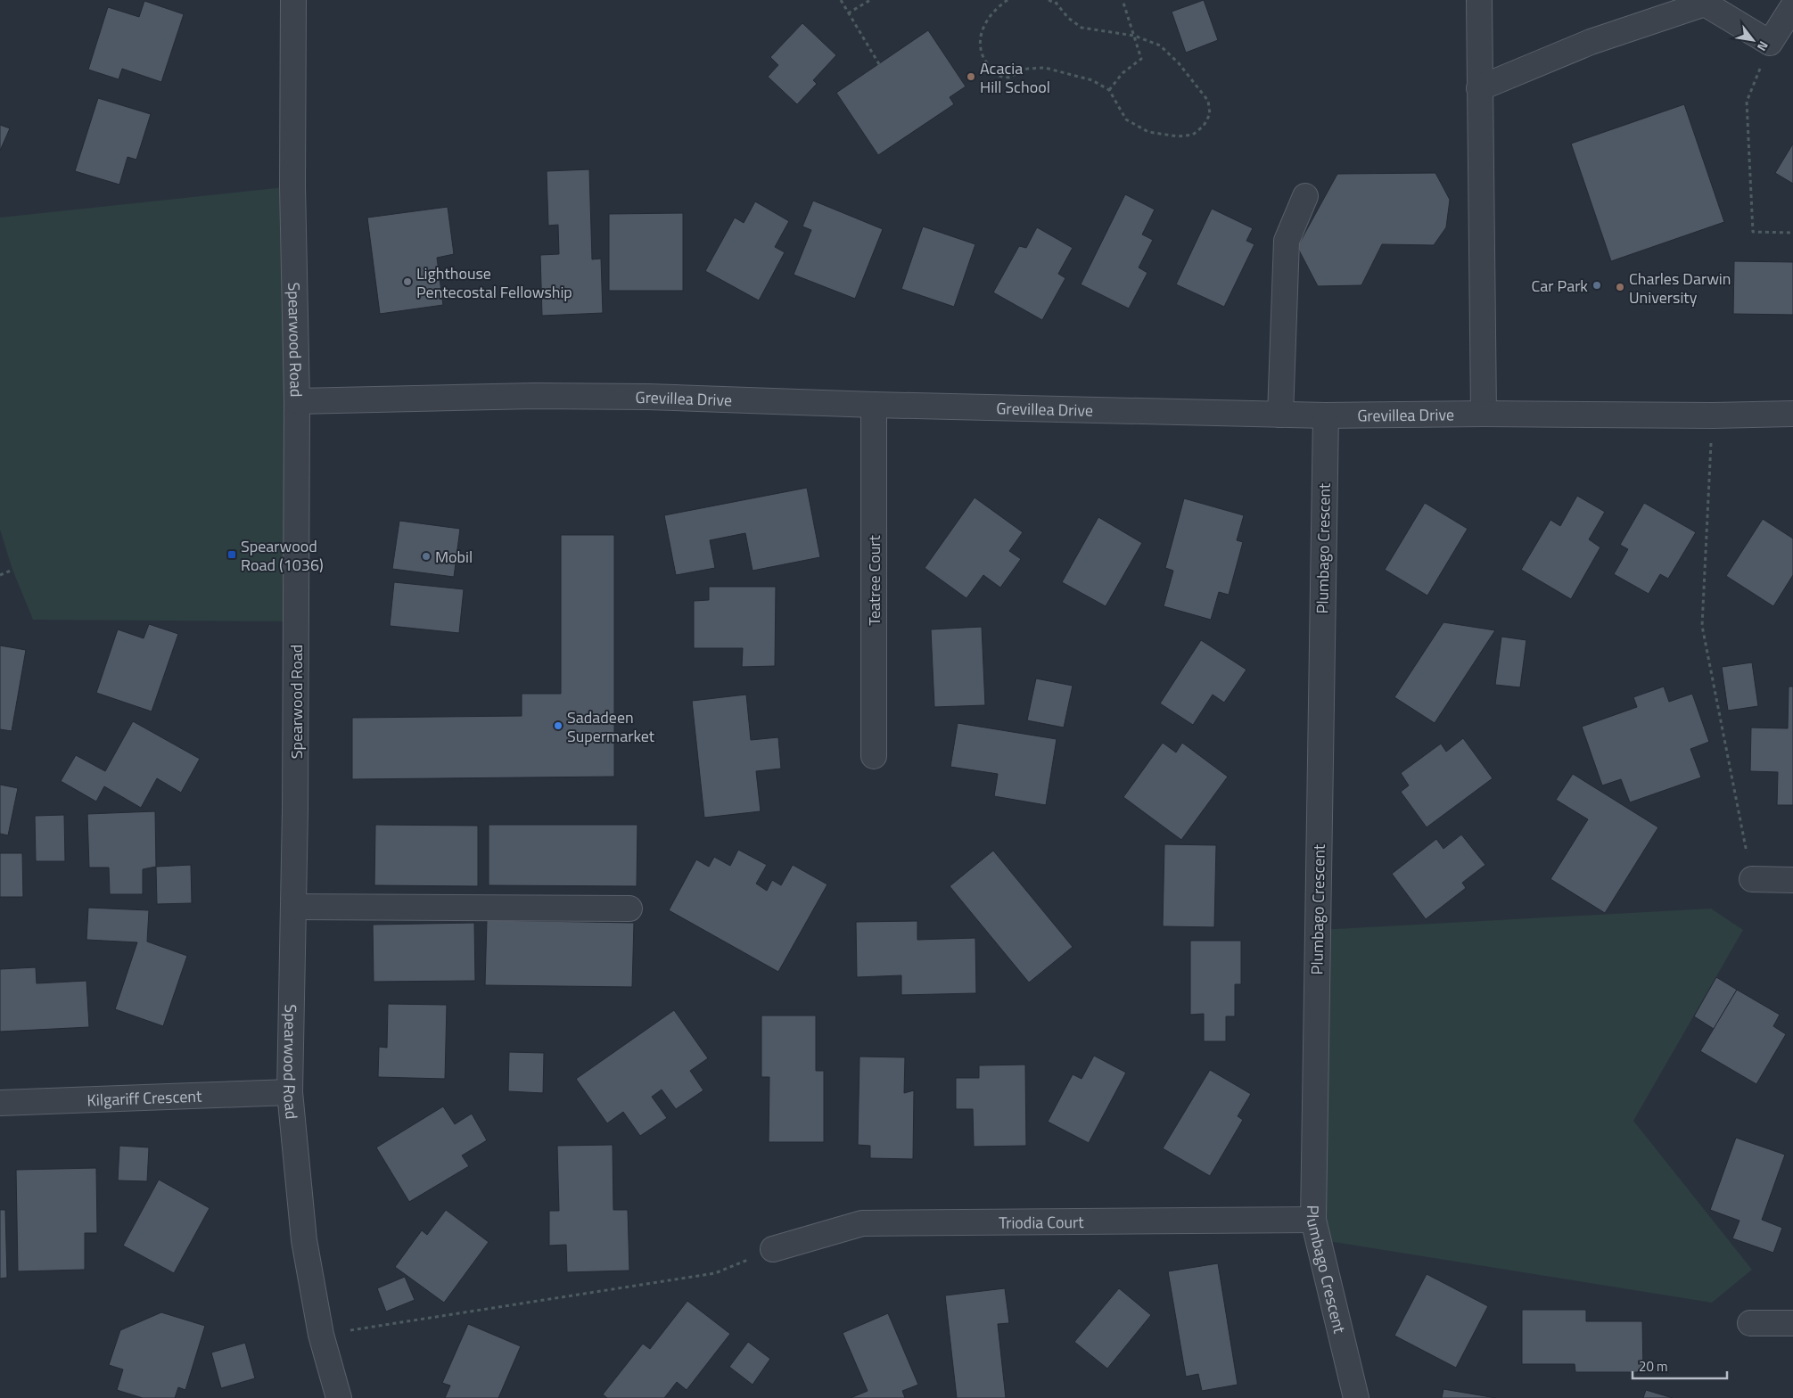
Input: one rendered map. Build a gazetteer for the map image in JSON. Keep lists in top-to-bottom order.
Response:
{
  "streets": {
    "street": [
      "Spearwood Road",
      "Grevillea Drive",
      "Plumbago Crescent",
      "Teatree Court",
      "Kilgariff Crescent",
      "Triodia Court"
    ]
  },
  "crossings": [
    ["Spearwood Road", "Grevillea Drive"],
    ["Spearwood Road", "Kilgariff Crescent"],
    ["Grevillea Drive", "Plumbago Crescent"],
    ["Grevillea Drive", "Teatree Court"],
    ["Plumbago Crescent", "Triodia Court"]
  ],
  "places": {
    "other": [
      "Acacia Hill School",
      "Lighthouse Pentecostal Fellowship",
      "Car Park",
      "Charles Darwin University",
      "Mobil",
      "Sadadeen Supermarket"
    ],
    "transit": ["Spearwood Road (1036)"]
  },
  "scale_bar": "20 m",
  "north": "bottom right"
}
